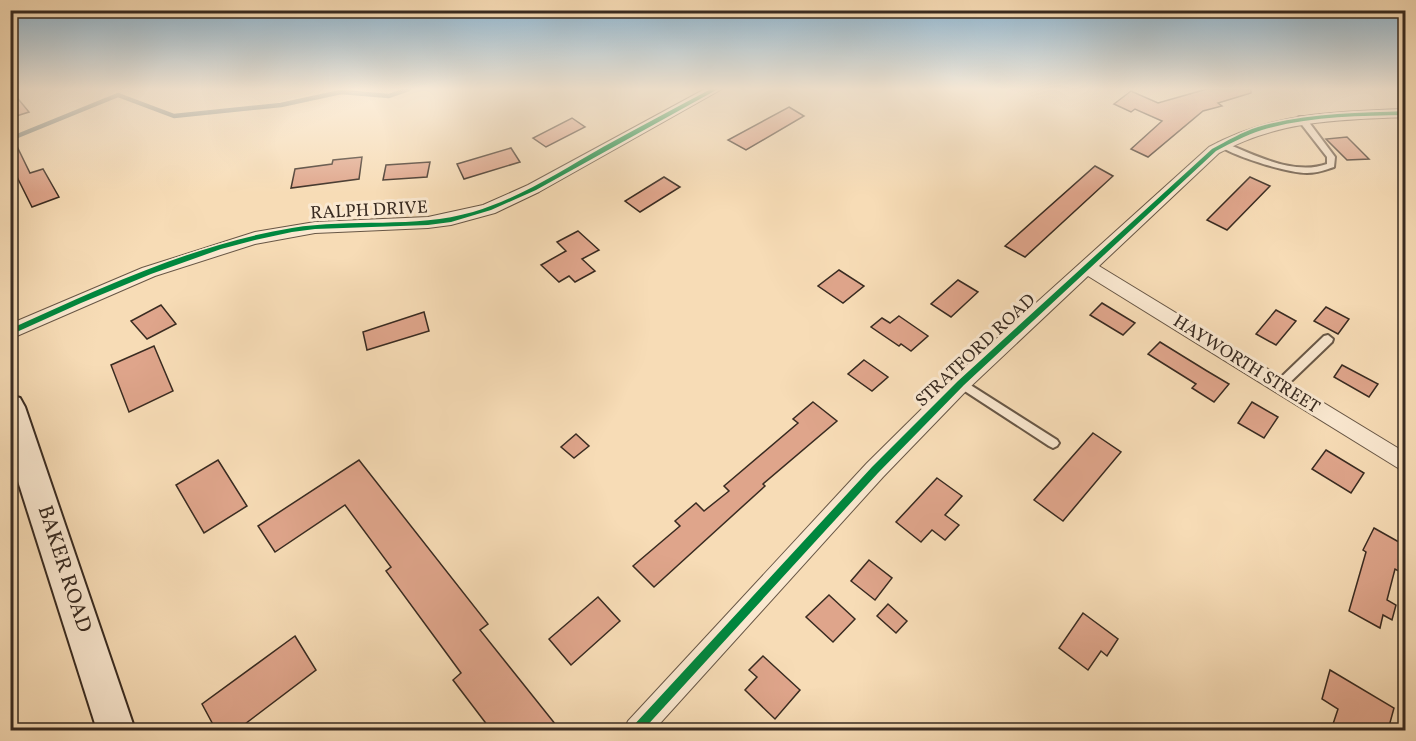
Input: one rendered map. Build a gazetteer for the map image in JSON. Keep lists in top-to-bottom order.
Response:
{
  "streets": {
    "street": [
      "RALPH DRIVE",
      "STRATFORD ROAD",
      "HAYWORTH STREET",
      "BAKER ROAD"
    ]
  },
  "crossings": [
    ["STRATFORD ROAD", "HAYWORTH STREET"]
  ]
}
